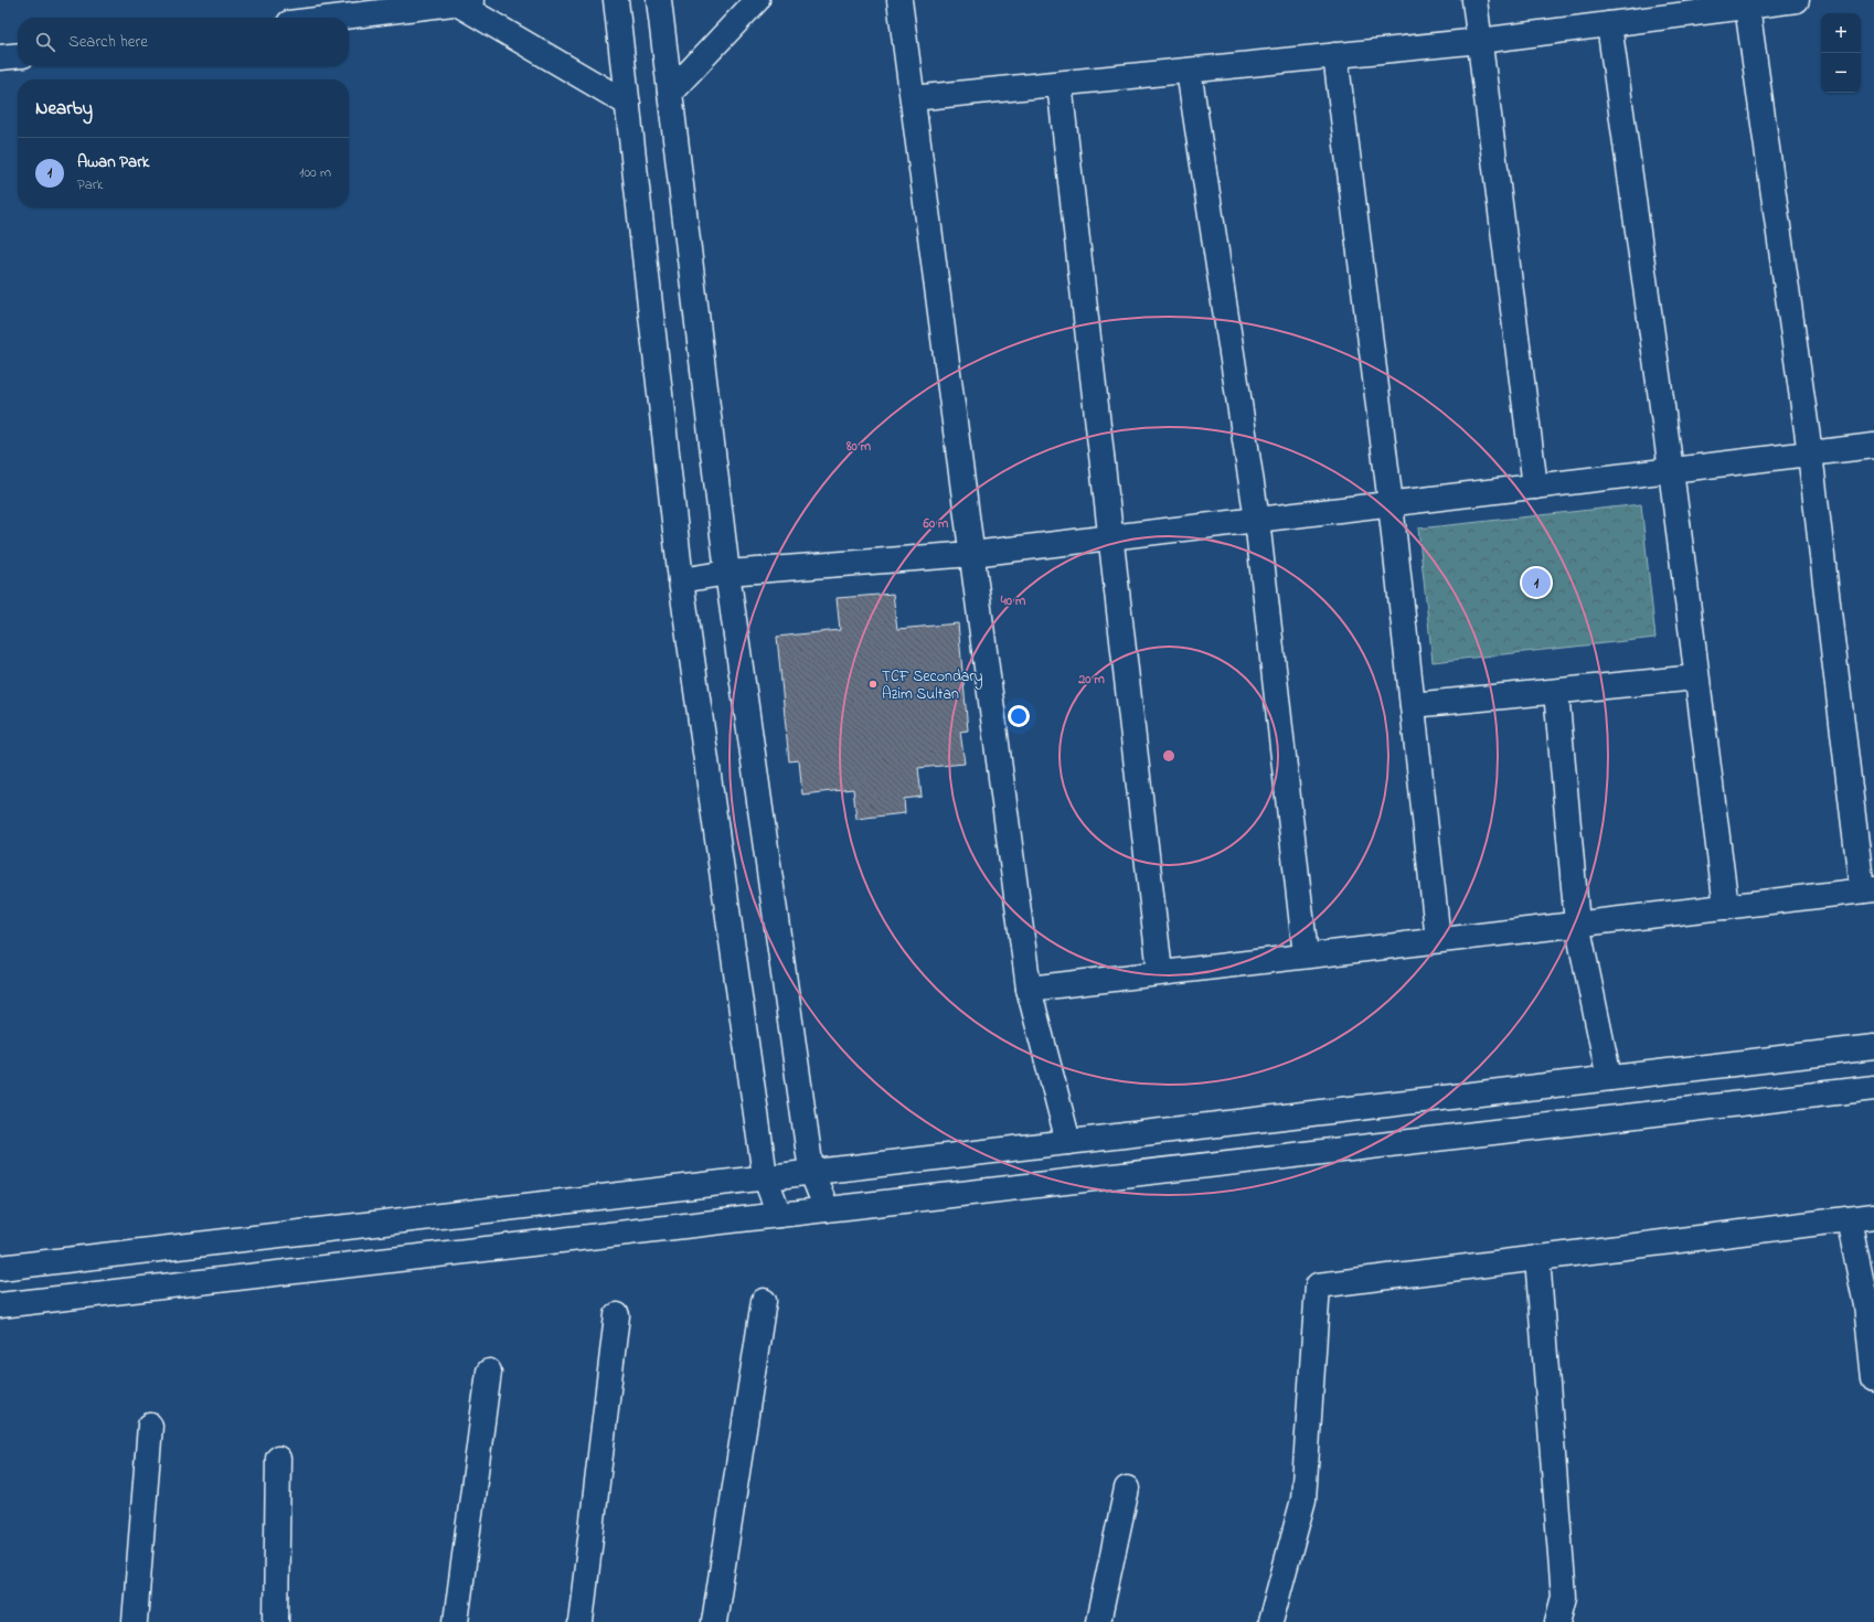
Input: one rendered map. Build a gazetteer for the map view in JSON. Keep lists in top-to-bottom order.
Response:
{
  "places": ["TCF Secondary Azim Sultan"],
  "page": {
    "map_buttons": ["+", "−"],
    "search": "Search here",
    "heading": "Nearby",
    "list": [
      {
        "mark": "1",
        "name": "Awan Park",
        "note": "Park",
        "value": "100 m"
      }
    ],
    "pins": "1"
  },
  "rings": [
    "80 m",
    "60 m",
    "40 m",
    "20 m"
  ]
}
